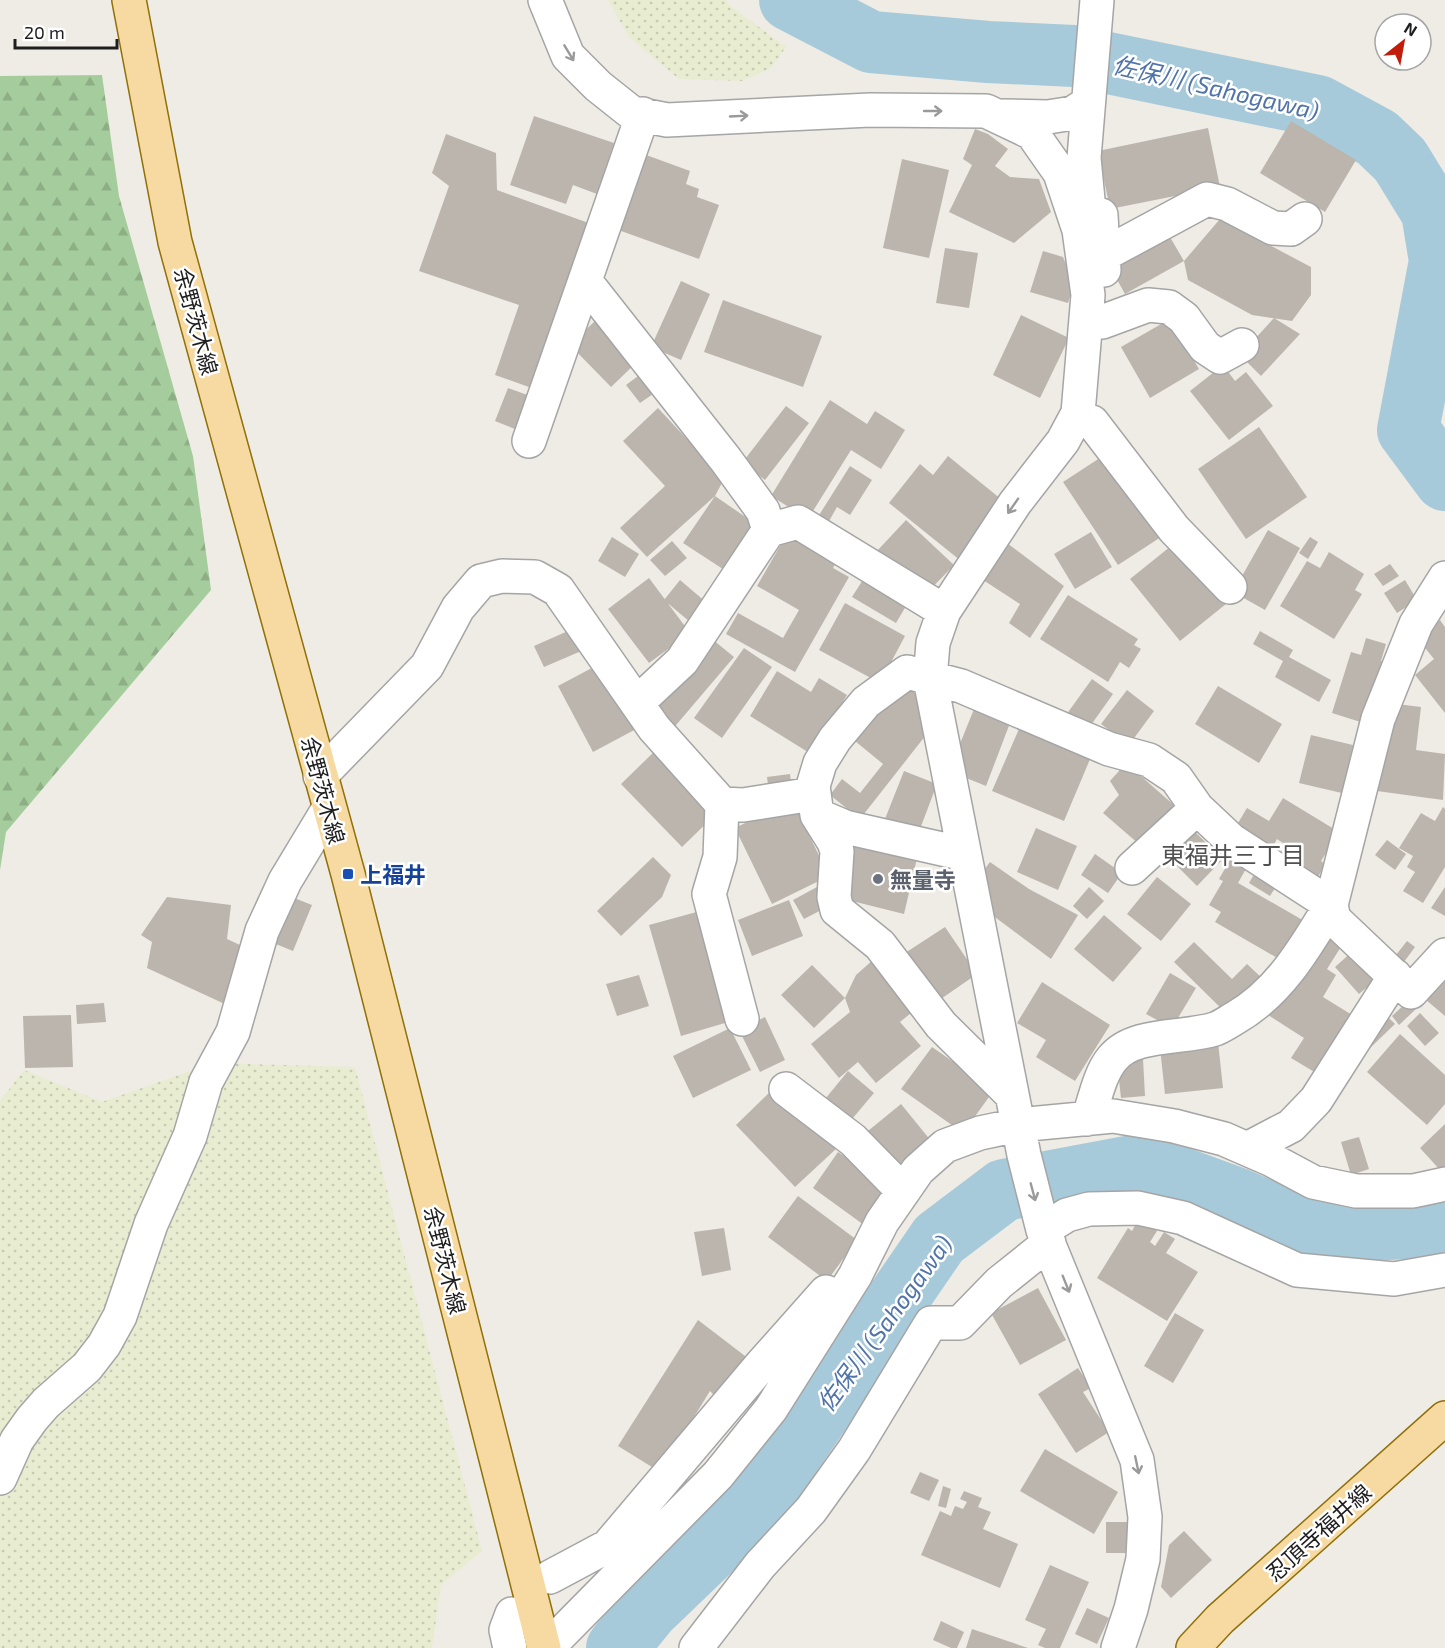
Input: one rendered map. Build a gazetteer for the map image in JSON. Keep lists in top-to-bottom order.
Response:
{
  "streets": {
    "main road": ["余野茨木線", "忍頂寺福井線"]
  },
  "districts": ["東福井三丁目"],
  "water": ["佐保川 (Sahogawa)"],
  "places": {
    "transit": ["上福井"],
    "other": ["無量寺"]
  },
  "scale_bar": "20 m",
  "north": "top right"
}
